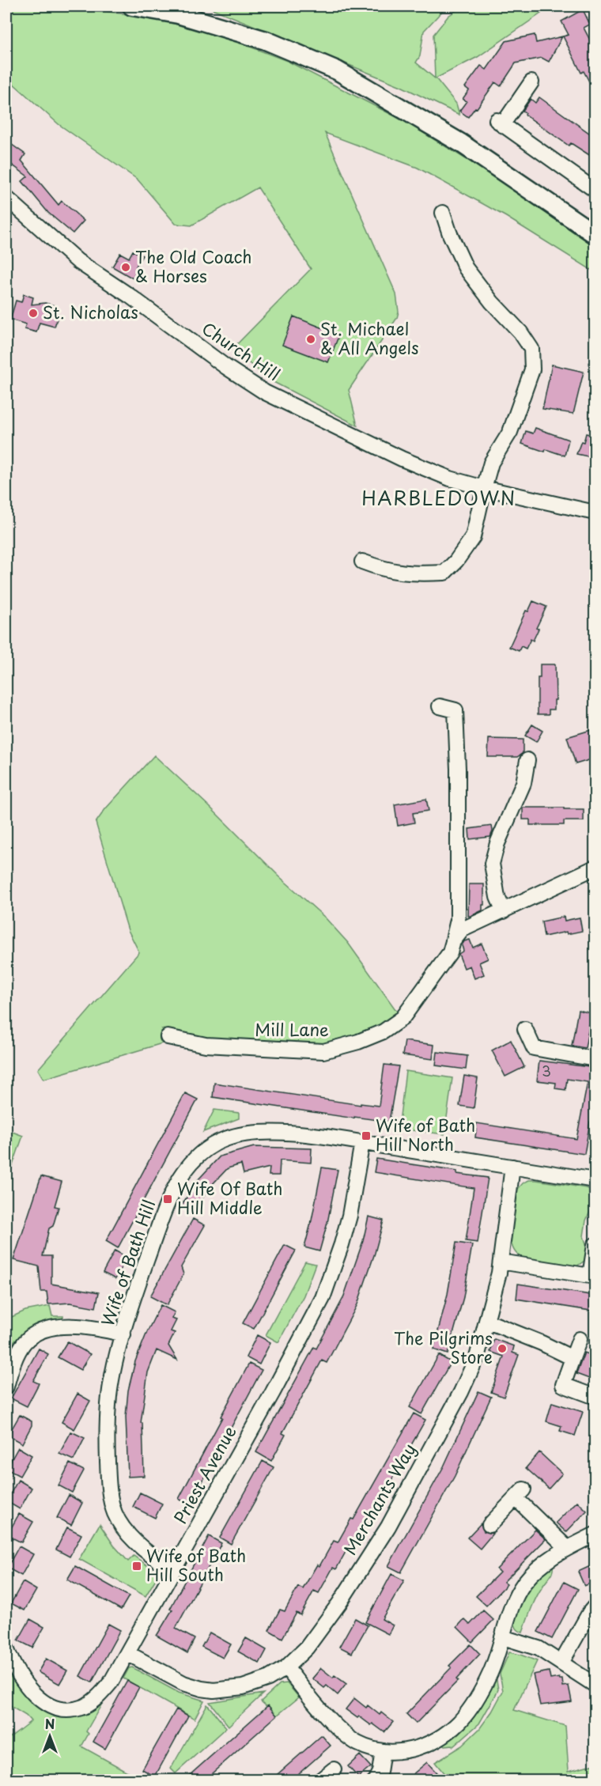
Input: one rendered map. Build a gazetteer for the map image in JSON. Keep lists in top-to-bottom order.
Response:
{
  "streets": {
    "street": [
      "Church Hill",
      "Mill Lane",
      "Wife of Bath Hill",
      "Priest Avenue",
      "Merchants Way"
    ]
  },
  "crossings": [
    ["Wife of Bath Hill", "Priest Avenue"],
    ["Wife of Bath Hill", "Merchants Way"],
    ["Priest Avenue", "Merchants Way"]
  ],
  "districts": ["HARBLEDOWN"],
  "places": {
    "other": [
      "The Old Coach & Horses",
      "St. Nicholas",
      "St. Michael & All Angels",
      "The Pilgrims Store"
    ],
    "transit": ["Wife of Bath Hill North", "Wife Of Bath Hill Middle", "Wife of Bath Hill South"]
  },
  "house_numbers": ["3"],
  "north": "top"
}
